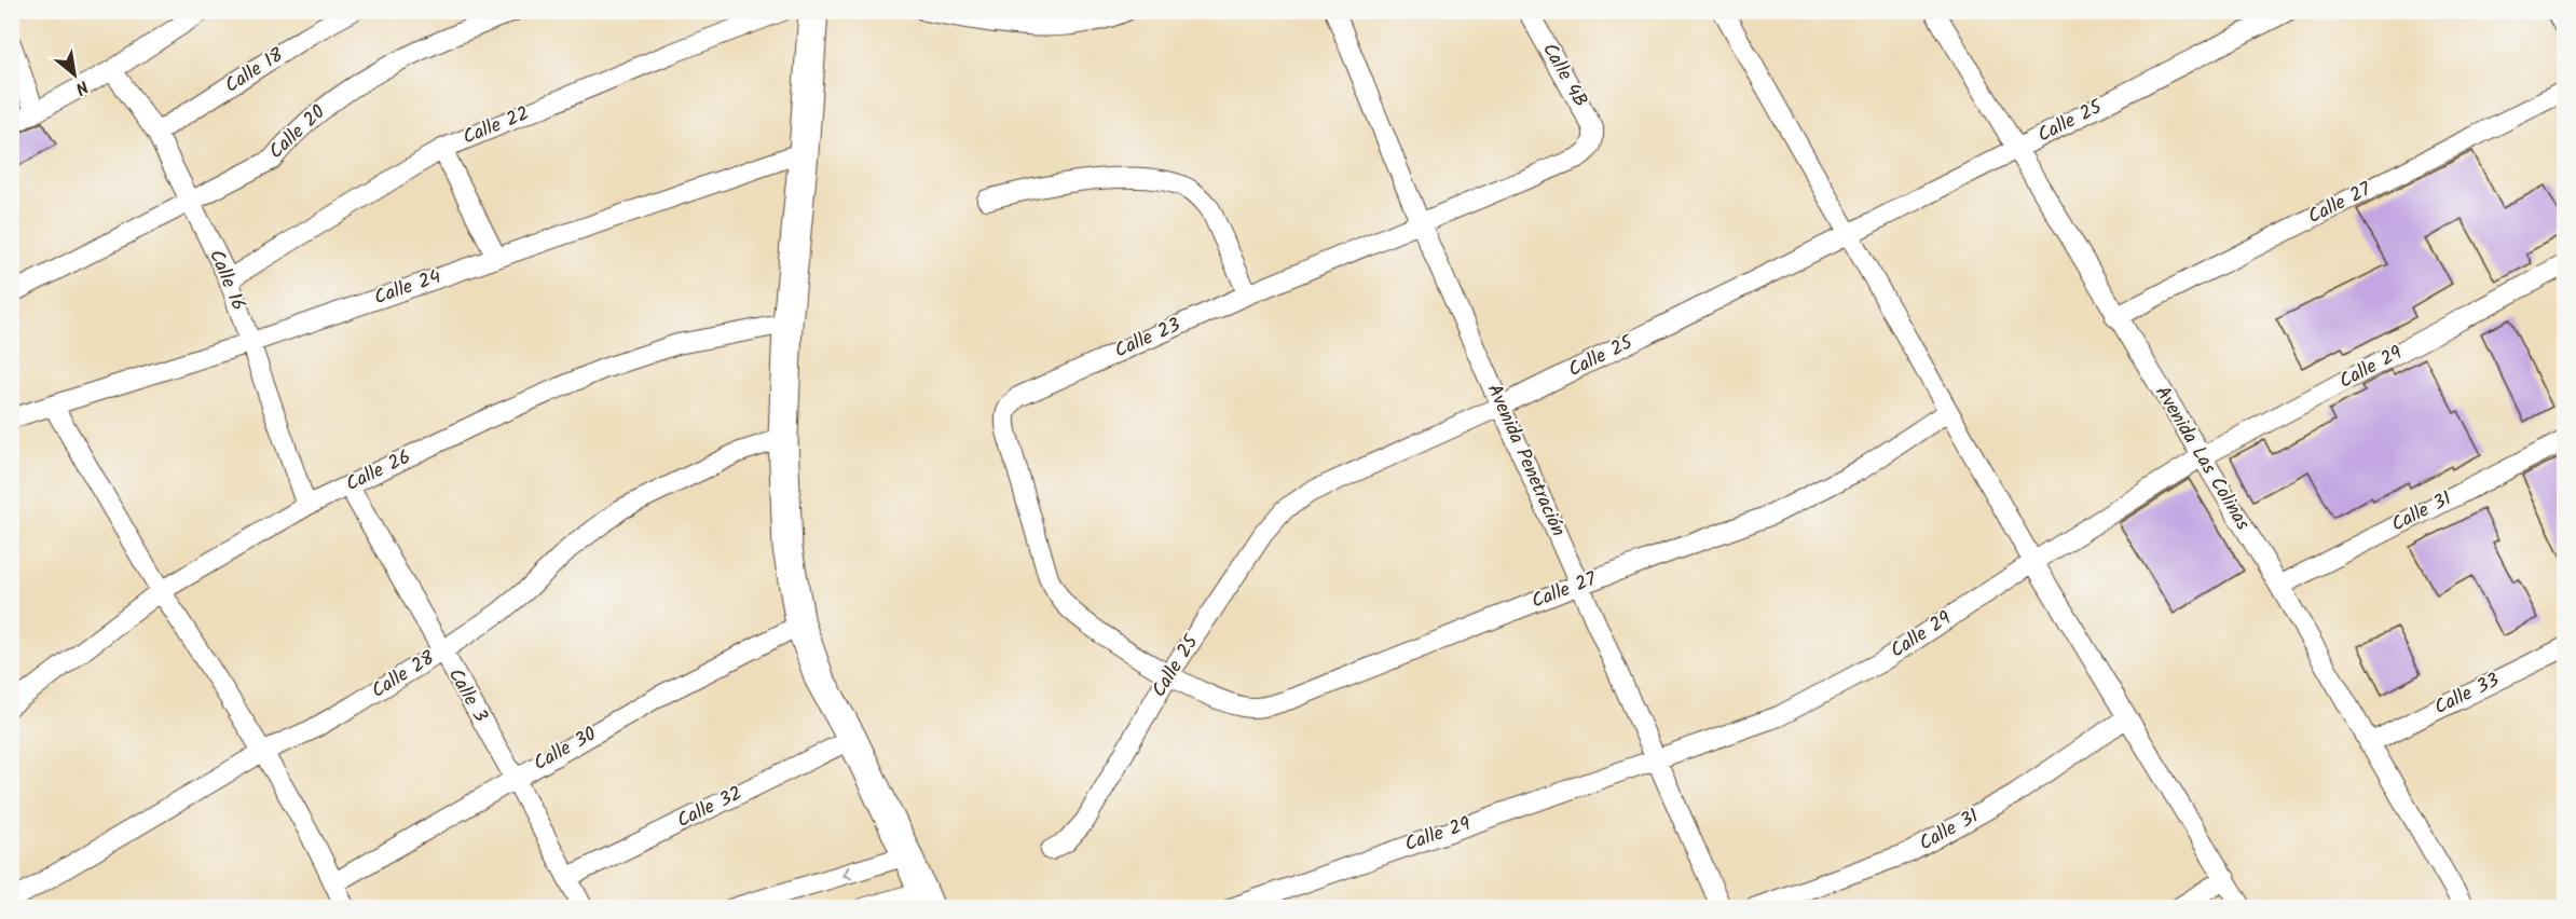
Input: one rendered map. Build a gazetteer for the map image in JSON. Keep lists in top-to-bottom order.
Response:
{
  "streets": {
    "street": [
      "Calle 18",
      "Calle 4B",
      "Calle 25",
      "Calle 22",
      "Calle 20",
      "Calle 27",
      "Calle 16",
      "Calle 24",
      "Calle 23",
      "Calle 29",
      "Avenida Las Colinas",
      "Avenida Penetración",
      "Calle 26",
      "Calle 31",
      "Calle 28",
      "Calle 33",
      "Calle 3",
      "Calle 30",
      "Calle 32"
    ]
  },
  "crossings": [
    ["Calle 18", "Calle 16"],
    ["Calle 4B", "Calle 23"],
    ["Calle 25", "Calle 27"],
    ["Calle 25", "Calle 23"],
    ["Calle 25", "Avenida Las Colinas"],
    ["Calle 25", "Avenida Penetración"],
    ["Calle 22", "Calle 16"],
    ["Calle 20", "Calle 16"],
    ["Calle 27", "Calle 23"],
    ["Calle 27", "Avenida Las Colinas"],
    ["Calle 27", "Avenida Penetración"],
    ["Calle 16", "Calle 24"],
    ["Calle 16", "Calle 26"],
    ["Calle 23", "Avenida Penetración"],
    ["Calle 29", "Avenida Las Colinas"],
    ["Calle 29", "Avenida Penetración"],
    ["Avenida Las Colinas", "Calle 31"],
    ["Avenida Las Colinas", "Calle 33"],
    ["Calle 26", "Calle 3"],
    ["Calle 28", "Calle 3"],
    ["Calle 3", "Calle 30"],
    ["Calle 3", "Calle 32"]
  ],
  "north": "bottom right"
}
